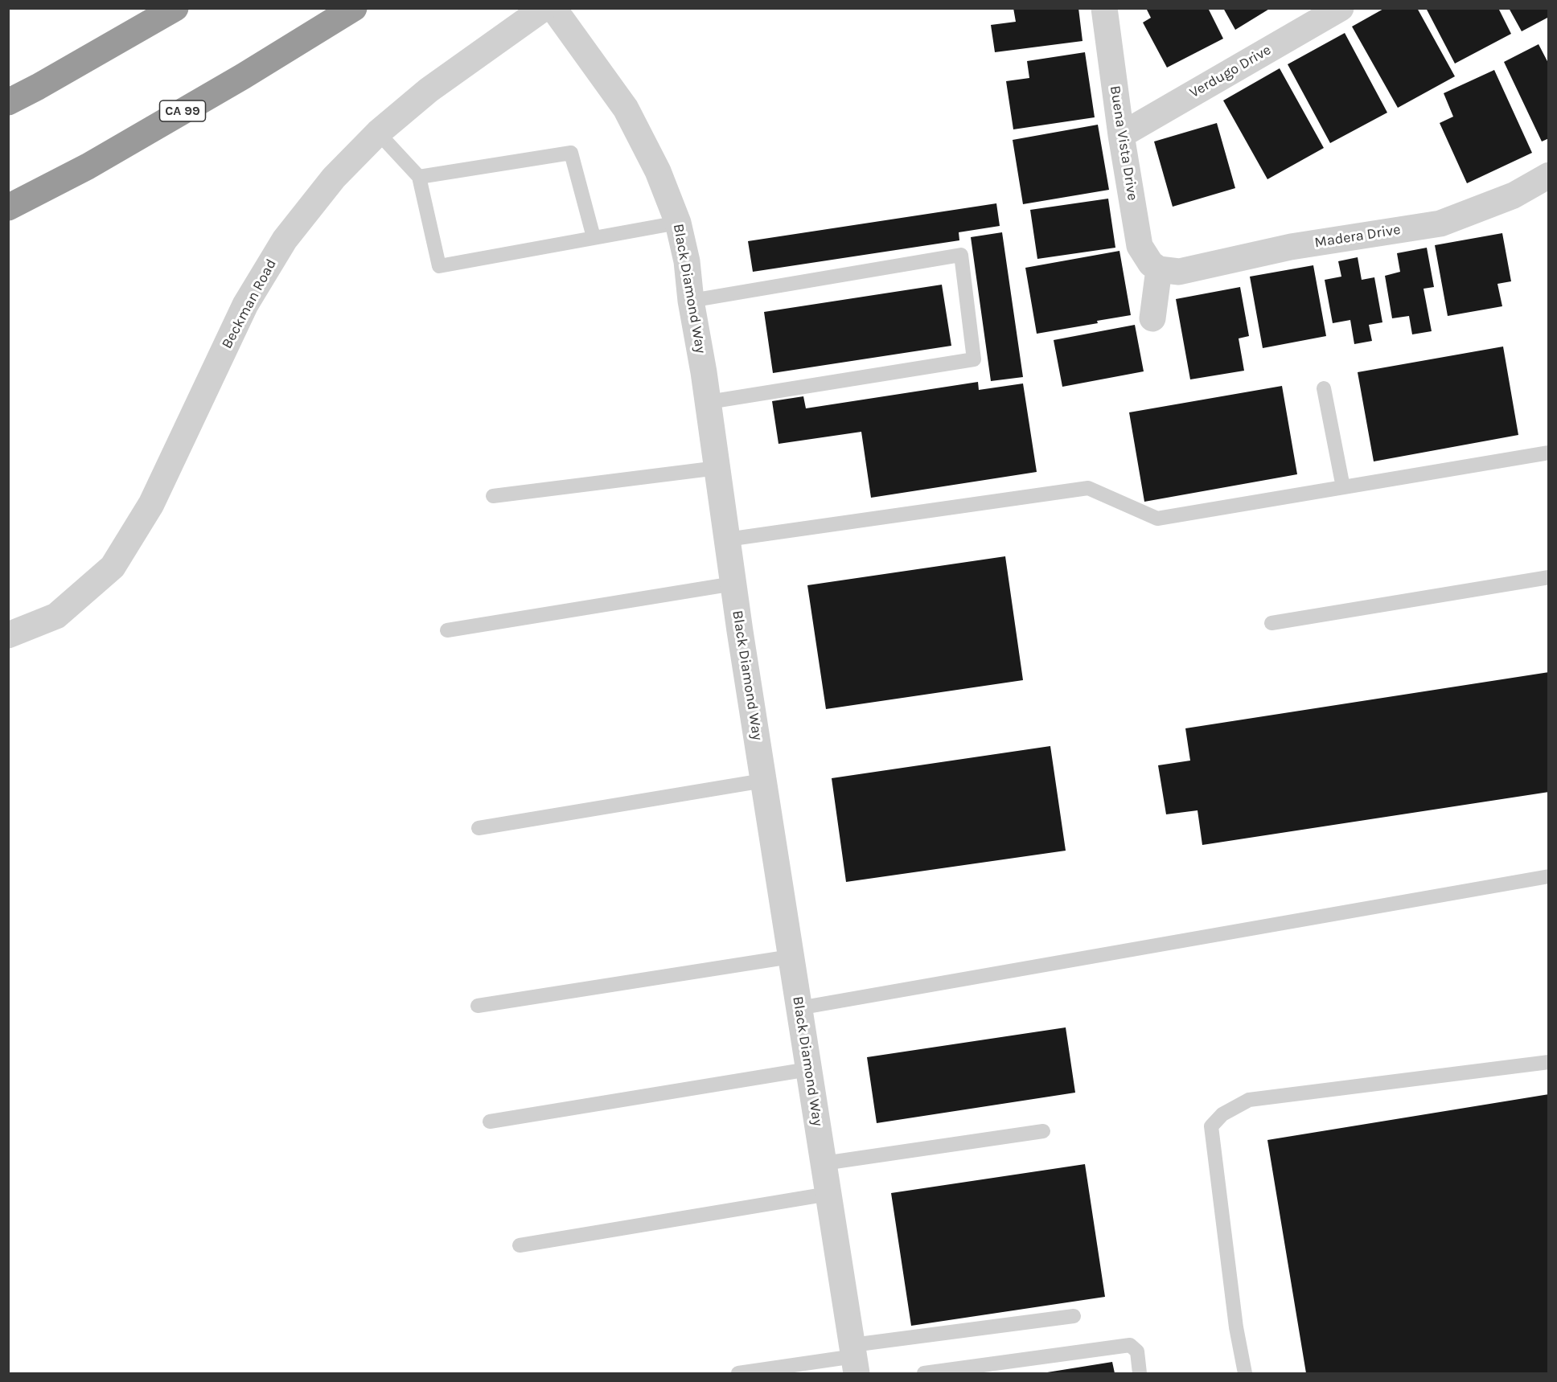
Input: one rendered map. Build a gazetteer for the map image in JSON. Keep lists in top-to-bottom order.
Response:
{
  "streets": {
    "highway": ["CA 99"],
    "street": [
      "Verdugo Drive",
      "Buena Vista Drive",
      "Madera Drive",
      "Black Diamond Way",
      "Beckman Road"
    ]
  },
  "crossings": [
    ["Verdugo Drive", "Buena Vista Drive"],
    ["Buena Vista Drive", "Madera Drive"]
  ]
}
